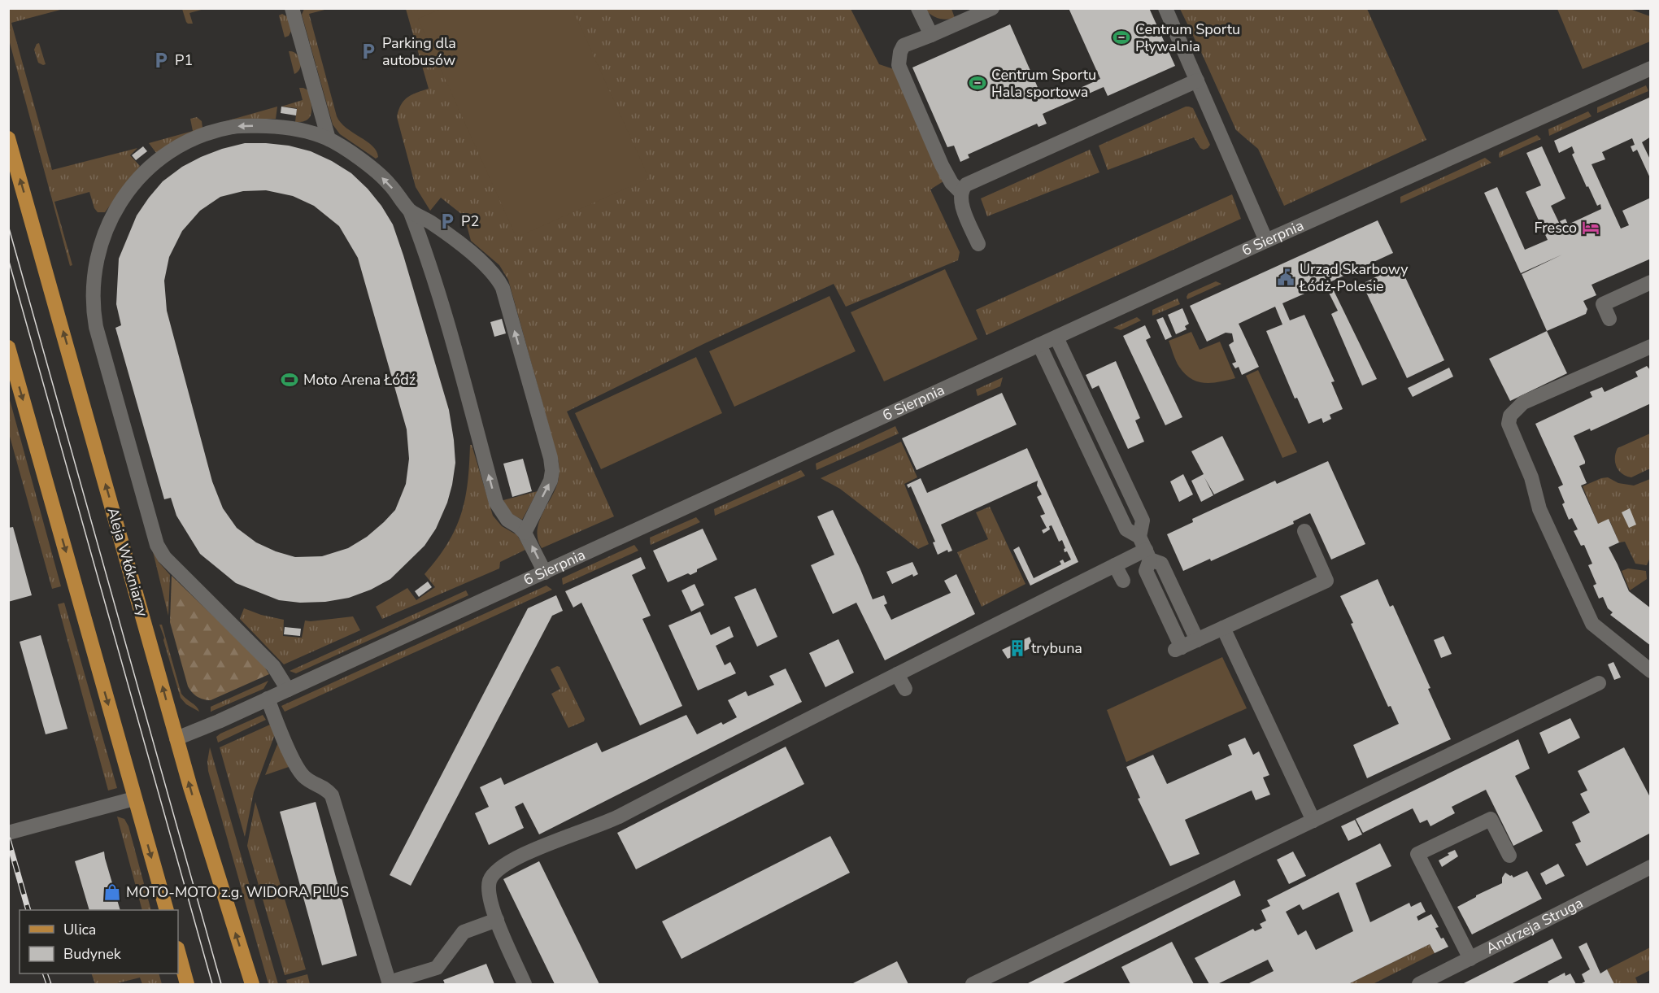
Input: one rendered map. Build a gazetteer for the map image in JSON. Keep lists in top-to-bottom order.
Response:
{
  "streets": {
    "main road": ["Aleja Włókniarzy"],
    "street": ["6 Sierpnia", "Andrzeja Struga"]
  },
  "crossings": [
    ["6 Sierpnia", "Aleja Włókniarzy"]
  ],
  "places": {
    "sports": ["Centrum Sportu Pływalnia", "Centrum Sportu Hala sportowa", "Moto Arena Łódź"],
    "parking": ["Parking dla autobusów", "P1", "P2"],
    "hotel": ["Fresco"],
    "public building": ["Urząd Skarbowy Łódż-Polesie"],
    "building": ["trybuna"],
    "shop": ["MOTO-MOTO z.g. WIDORA PLUS"]
  },
  "legend": ["Ulica", "Budynek"]
}
